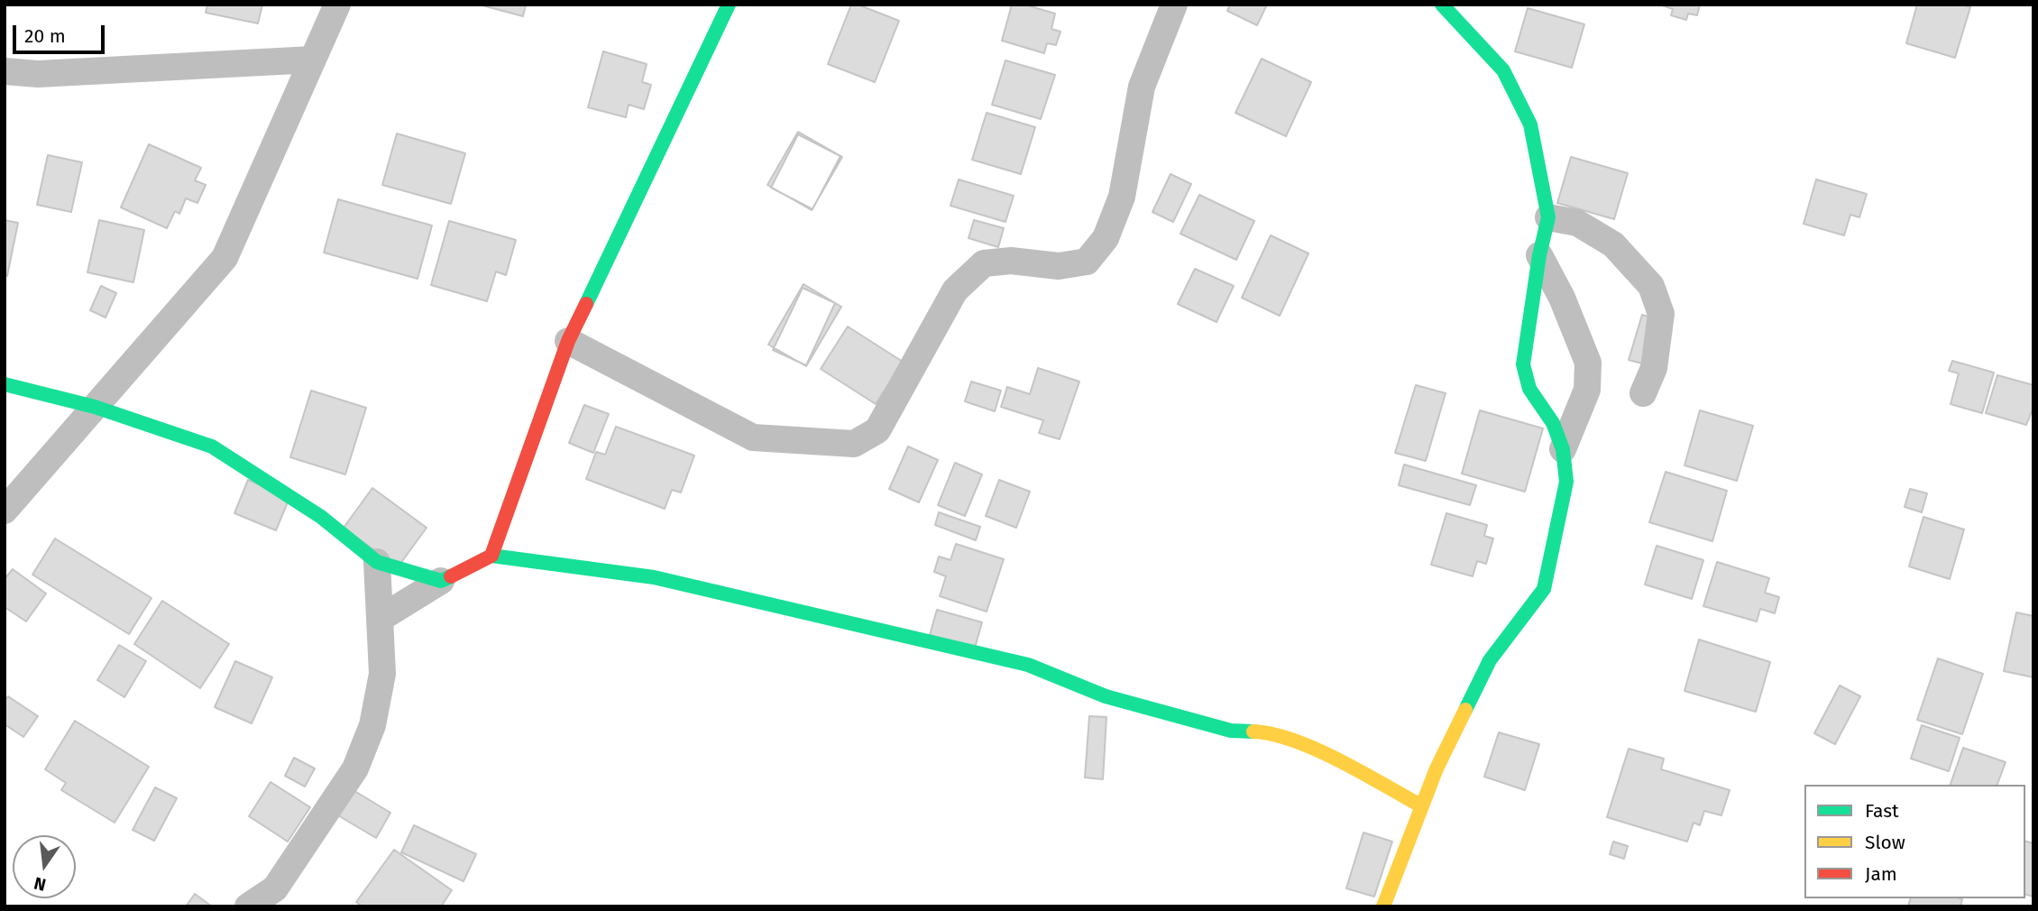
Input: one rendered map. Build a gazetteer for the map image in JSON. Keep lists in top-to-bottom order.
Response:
{
  "legend": ["Fast", "Slow", "Jam"],
  "scale_bar": "20 m",
  "north": "bottom"
}
